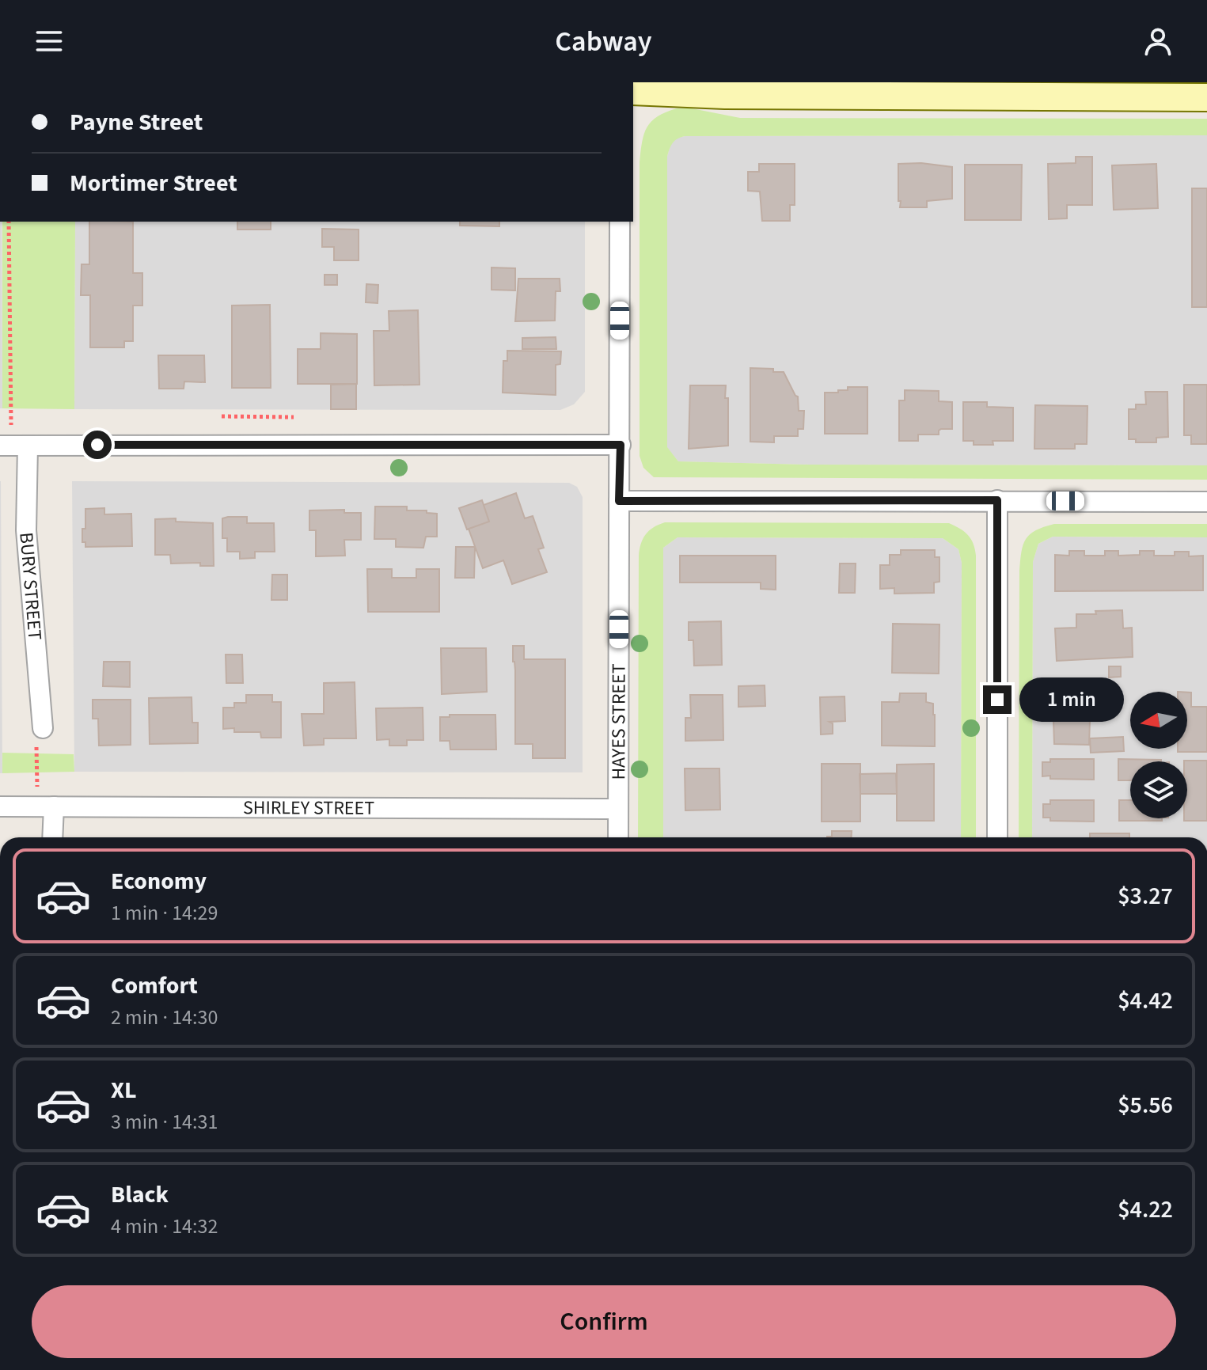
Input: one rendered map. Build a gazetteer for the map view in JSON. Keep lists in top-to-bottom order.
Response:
{
  "streets": {
    "street": ["BURY STREET", "HAYES STREET", "SHIRLEY STREET"]
  },
  "crossings": [
    ["HAYES STREET", "SHIRLEY STREET"]
  ],
  "north": "left",
  "page": {
    "header": "Cabway",
    "banner": ["Payne Street", "Mortimer Street"],
    "bubble": "1 min",
    "list": [
      {
        "name": "Economy",
        "note": "1 min · 14:29",
        "value": "$3.27"
      },
      {
        "name": "Comfort",
        "note": "2 min · 14:30",
        "value": "$4.42"
      },
      {
        "name": "XL",
        "note": "3 min · 14:31",
        "value": "$5.56"
      },
      {
        "name": "Black",
        "note": "4 min · 14:32",
        "value": "$4.22"
      }
    ],
    "buttons": "Confirm"
  }
}
